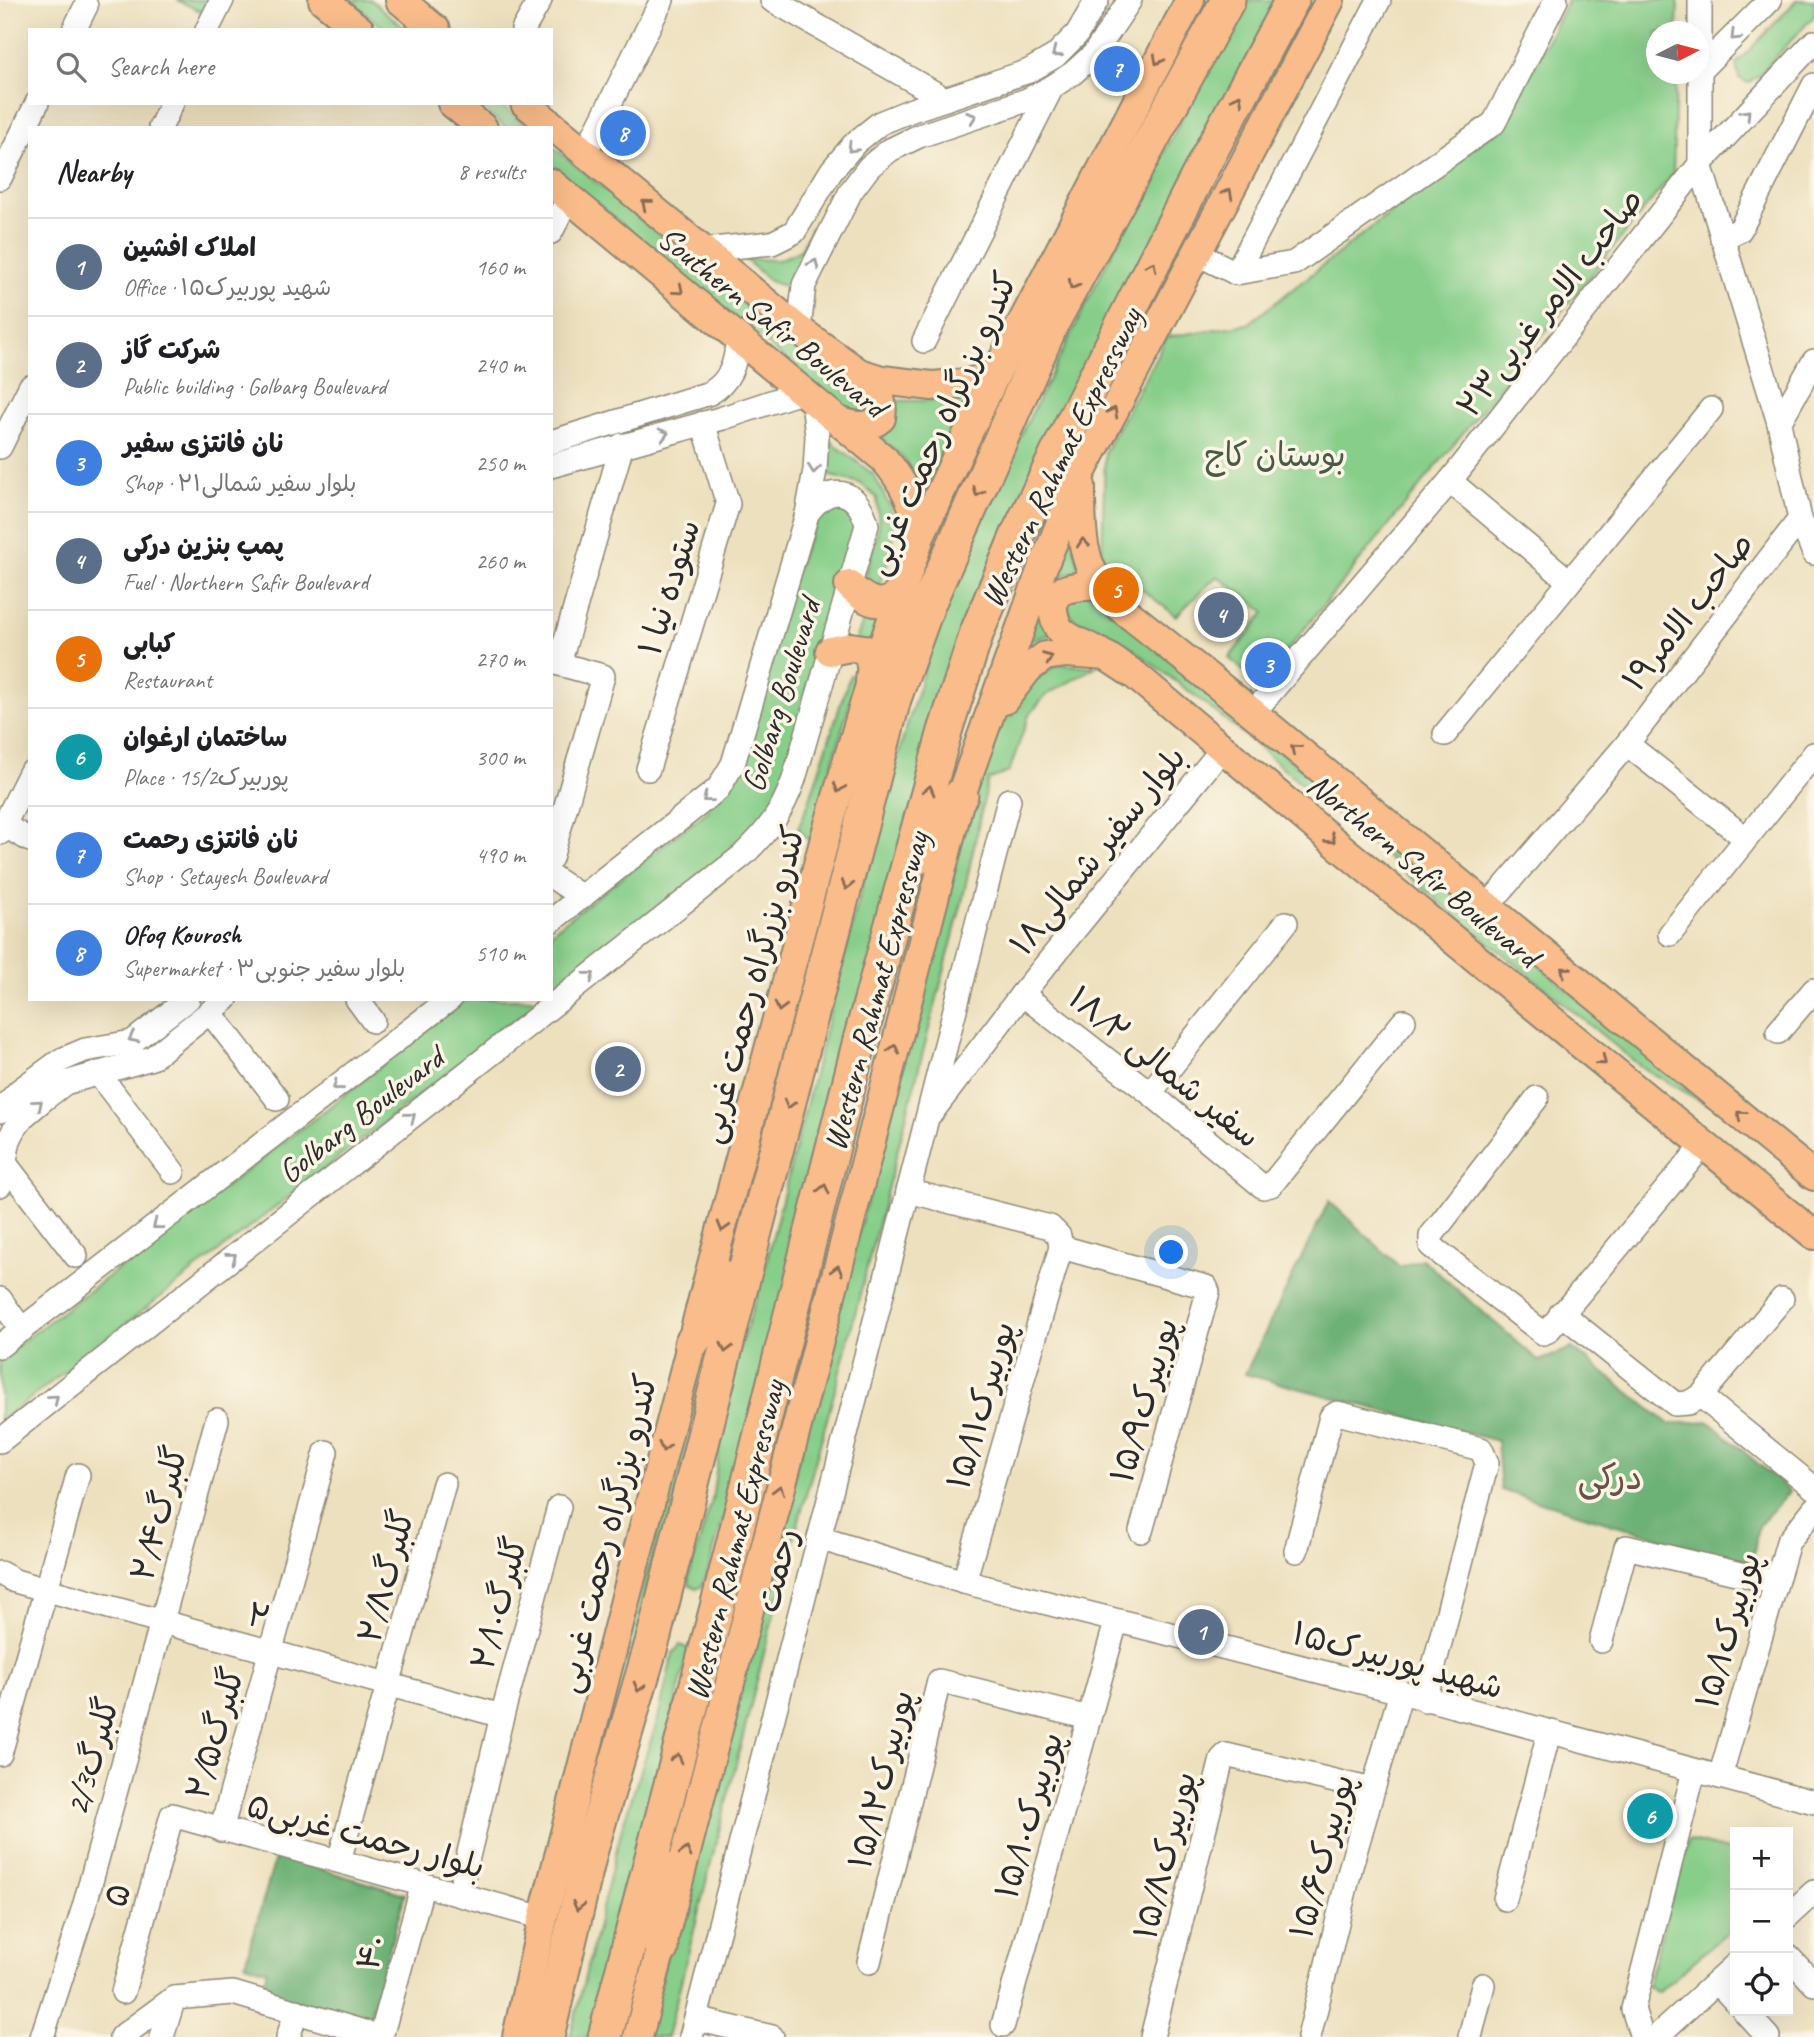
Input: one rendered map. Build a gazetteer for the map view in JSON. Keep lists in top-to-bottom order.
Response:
{
  "streets": {
    "highway": ["Western Rahmat Expressway"],
    "main road": ["Southern Safir Boulevard", "کندرو بزرگراه رحمت غربی", "Northern Safir Boulevard"],
    "street": [
      "صاحب الامر غربی۲۳",
      "ستوده نیا ۱",
      "صاحب الامر۱۹",
      "Golbarg Boulevard",
      "بلوار سفیر شمالی۱۸",
      "سفیر شمالی ۱۸/۲",
      "پوربیرک۱۵/۹",
      "پوربیرک۱۵/۱۱",
      "گلبرگ۲/۴",
      "رحمت",
      "گلبرگ۲/۸",
      "گلبرگ۲/۱۰",
      "۲",
      "پوربیرک۱۵/۱",
      "شهید پوربیرک۱۵",
      "گلبرگ۲/۵",
      "2/3گلبرگ",
      "پوربیرک۱۵/۱۲",
      "پوربیرک۱۵/۱۰",
      "بلوار رحمت غربی۵",
      "پوربیرک۱۵/۸",
      "پوربیرک۱۵/۶",
      "۵",
      "۴۰"
    ]
  },
  "crossings": [
    ["صاحب الامر غربی۲۳", "Northern Safir Boulevard"],
    ["Southern Safir Boulevard", "کندرو بزرگراه رحمت غربی"],
    ["Southern Safir Boulevard", "Golbarg Boulevard"],
    ["کندرو بزرگراه رحمت غربی", "بلوار رحمت غربی۵"],
    ["صاحب الامر۱۹", "Northern Safir Boulevard"],
    ["بلوار سفیر شمالی۱۸", "Northern Safir Boulevard"],
    ["بلوار سفیر شمالی۱۸", "سفیر شمالی ۱۸/۲"],
    ["بلوار سفیر شمالی۱۸", "رحمت"],
    ["پوربیرک۱۵/۹", "پوربیرک۱۵/۱۱"],
    ["پوربیرک۱۵/۱۱", "شهید پوربیرک۱۵"],
    ["گلبرگ۲/۴", "۲"],
    ["گلبرگ۲/۴", "2/3گلبرگ"],
    ["رحمت", "شهید پوربیرک۱۵"],
    ["گلبرگ۲/۸", "۲"],
    ["گلبرگ۲/۸", "بلوار رحمت غربی۵"],
    ["گلبرگ۲/۱۰", "۲"],
    ["گلبرگ۲/۱۰", "بلوار رحمت غربی۵"],
    ["۲", "گلبرگ۲/۵"],
    ["۲", "2/3گلبرگ"],
    ["پوربیرک۱۵/۱", "شهید پوربیرک۱۵"],
    ["شهید پوربیرک۱۵", "پوربیرک۱۵/۱۰"],
    ["شهید پوربیرک۱۵", "پوربیرک۱۵/۶"],
    ["گلبرگ۲/۵", "بلوار رحمت غربی۵"],
    ["پوربیرک۱۵/۱۲", "پوربیرک۱۵/۱۰"],
    ["بلوار رحمت غربی۵", "۵"],
    ["بلوار رحمت غربی۵", "۴۰"],
    ["پوربیرک۱۵/۸", "پوربیرک۱۵/۶"]
  ],
  "districts": ["درکی"],
  "parks": ["بوستان کاج"],
  "north": "right",
  "page": {
    "search": "Search here",
    "pins": [
      "7",
      "8",
      "5",
      "4",
      "3",
      "2",
      "1",
      "6"
    ],
    "heading": ["Nearby", "8 results"],
    "list": [
      {
        "mark": "1",
        "name": "املاک افشین",
        "note": "Office · شهید پوربیرک۱۵",
        "value": "160 m"
      },
      {
        "mark": "2",
        "name": "شرکت گاز",
        "note": "Public building · Golbarg Boulevard",
        "value": "240 m"
      },
      {
        "mark": "3",
        "name": "نان فانتزی سفیر",
        "note": "Shop · بلوار سفیر شمالی۲۱",
        "value": "250 m"
      },
      {
        "mark": "4",
        "name": "پمپ بنزین درکی",
        "note": "Fuel · Northern Safir Boulevard",
        "value": "260 m"
      },
      {
        "mark": "5",
        "name": "کبابی",
        "note": "Restaurant",
        "value": "270 m"
      },
      {
        "mark": "6",
        "name": "ساختمان ارغوان",
        "note": "Place · پوربیرک15/2",
        "value": "300 m"
      },
      {
        "mark": "7",
        "name": "نان فانتزی رحمت",
        "note": "Shop · Setayesh Boulevard",
        "value": "490 m"
      },
      {
        "mark": "8",
        "name": "Ofoq Kourosh",
        "note": "Supermarket · بلوار سفیر جنوبی۳",
        "value": "510 m"
      }
    ],
    "map_buttons": ["+", "−"]
  }
}
